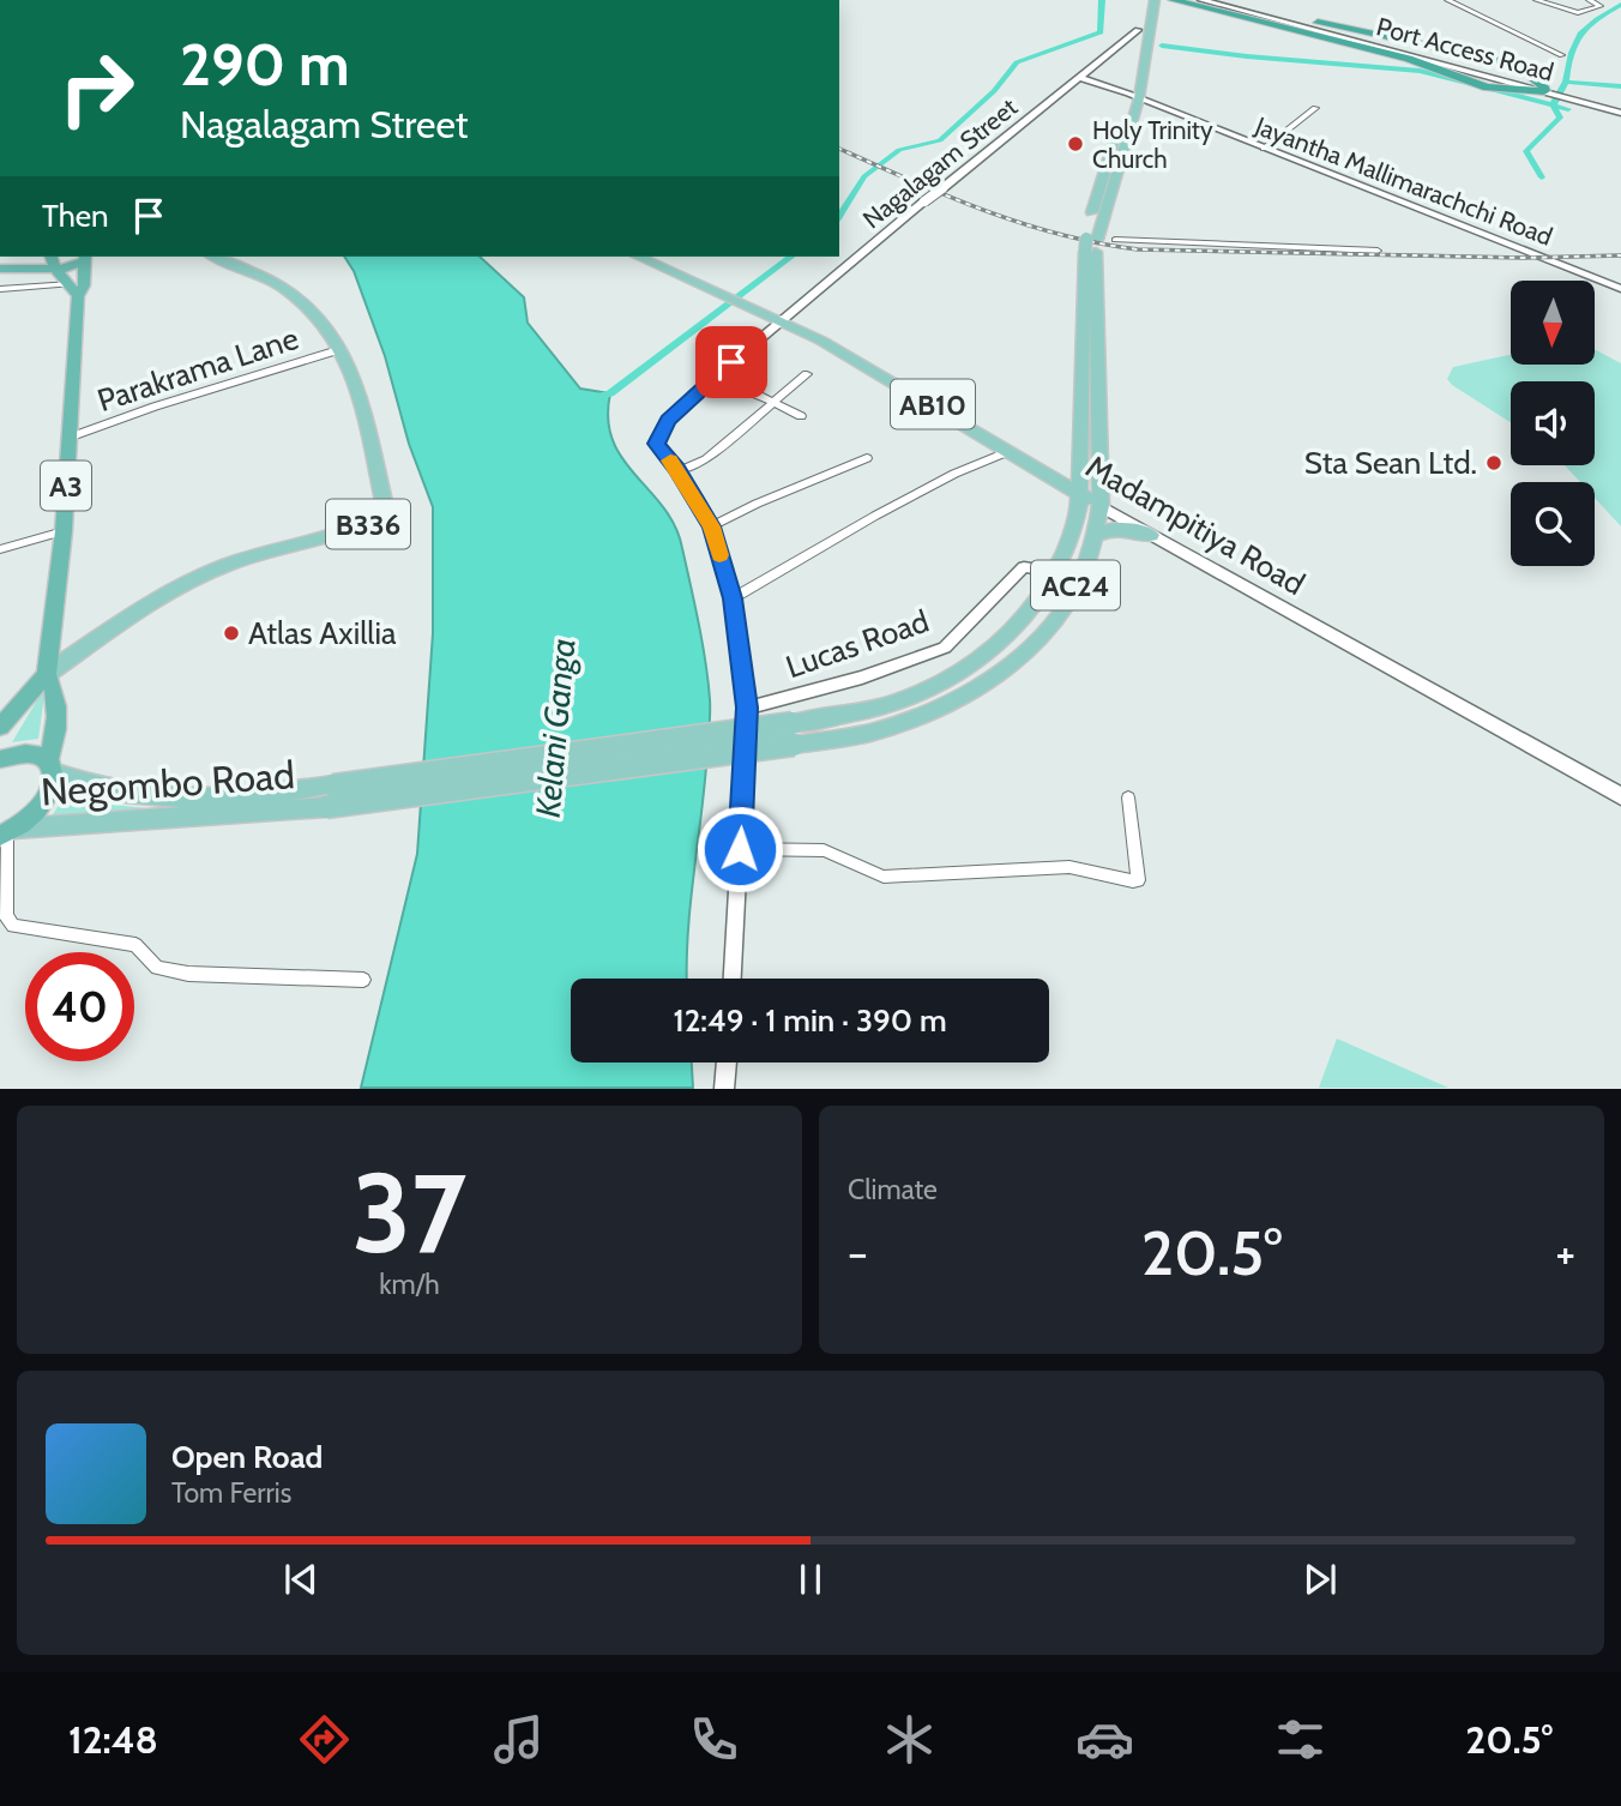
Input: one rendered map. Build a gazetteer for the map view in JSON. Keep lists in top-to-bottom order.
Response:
{
  "streets": {
    "highway": ["A3"],
    "main road": [
      "Port Access Road",
      "AB10",
      "B336",
      "Madampitiya Road",
      "AC24",
      "Negombo Road"
    ],
    "street": [
      "Nagalagam Street",
      "Jayantha Mallimarachchi Road",
      "Parakrama Lane",
      "Lucas Road"
    ]
  },
  "crossings": [
    ["Nagalagam Street", "Jayantha Mallimarachchi Road"],
    ["Nagalagam Street", "Madampitiya Road"],
    ["Nagalagam Street", "AC24"],
    ["Jayantha Mallimarachchi Road", "AC24"],
    ["Parakrama Lane", "A3"],
    ["Parakrama Lane", "B336"],
    ["A3", "B336"],
    ["A3", "Negombo Road"],
    ["Madampitiya Road", "AC24"],
    ["AC24", "Lucas Road"],
    ["AC24", "Negombo Road"],
    ["Lucas Road", "Negombo Road"]
  ],
  "water": ["Kelani Ganga"],
  "places": ["Holy Trinity Church", "Sta Sean Ltd.", "Atlas Axillia"],
  "north": "bottom",
  "page": {
    "turn": ["290 m", "Nagalagam Street"],
    "then": "Then",
    "limit": "40",
    "trip": "12:49 · 1 min · 390 m",
    "tile": [
      ["37", "km/h"],
      "Climate"
    ],
    "heat": ["−", "20.5°", "+"],
    "song": ["Open Road", "Tom Ferris"],
    "tabs": ["12:48", "20.5°"]
  }
}
